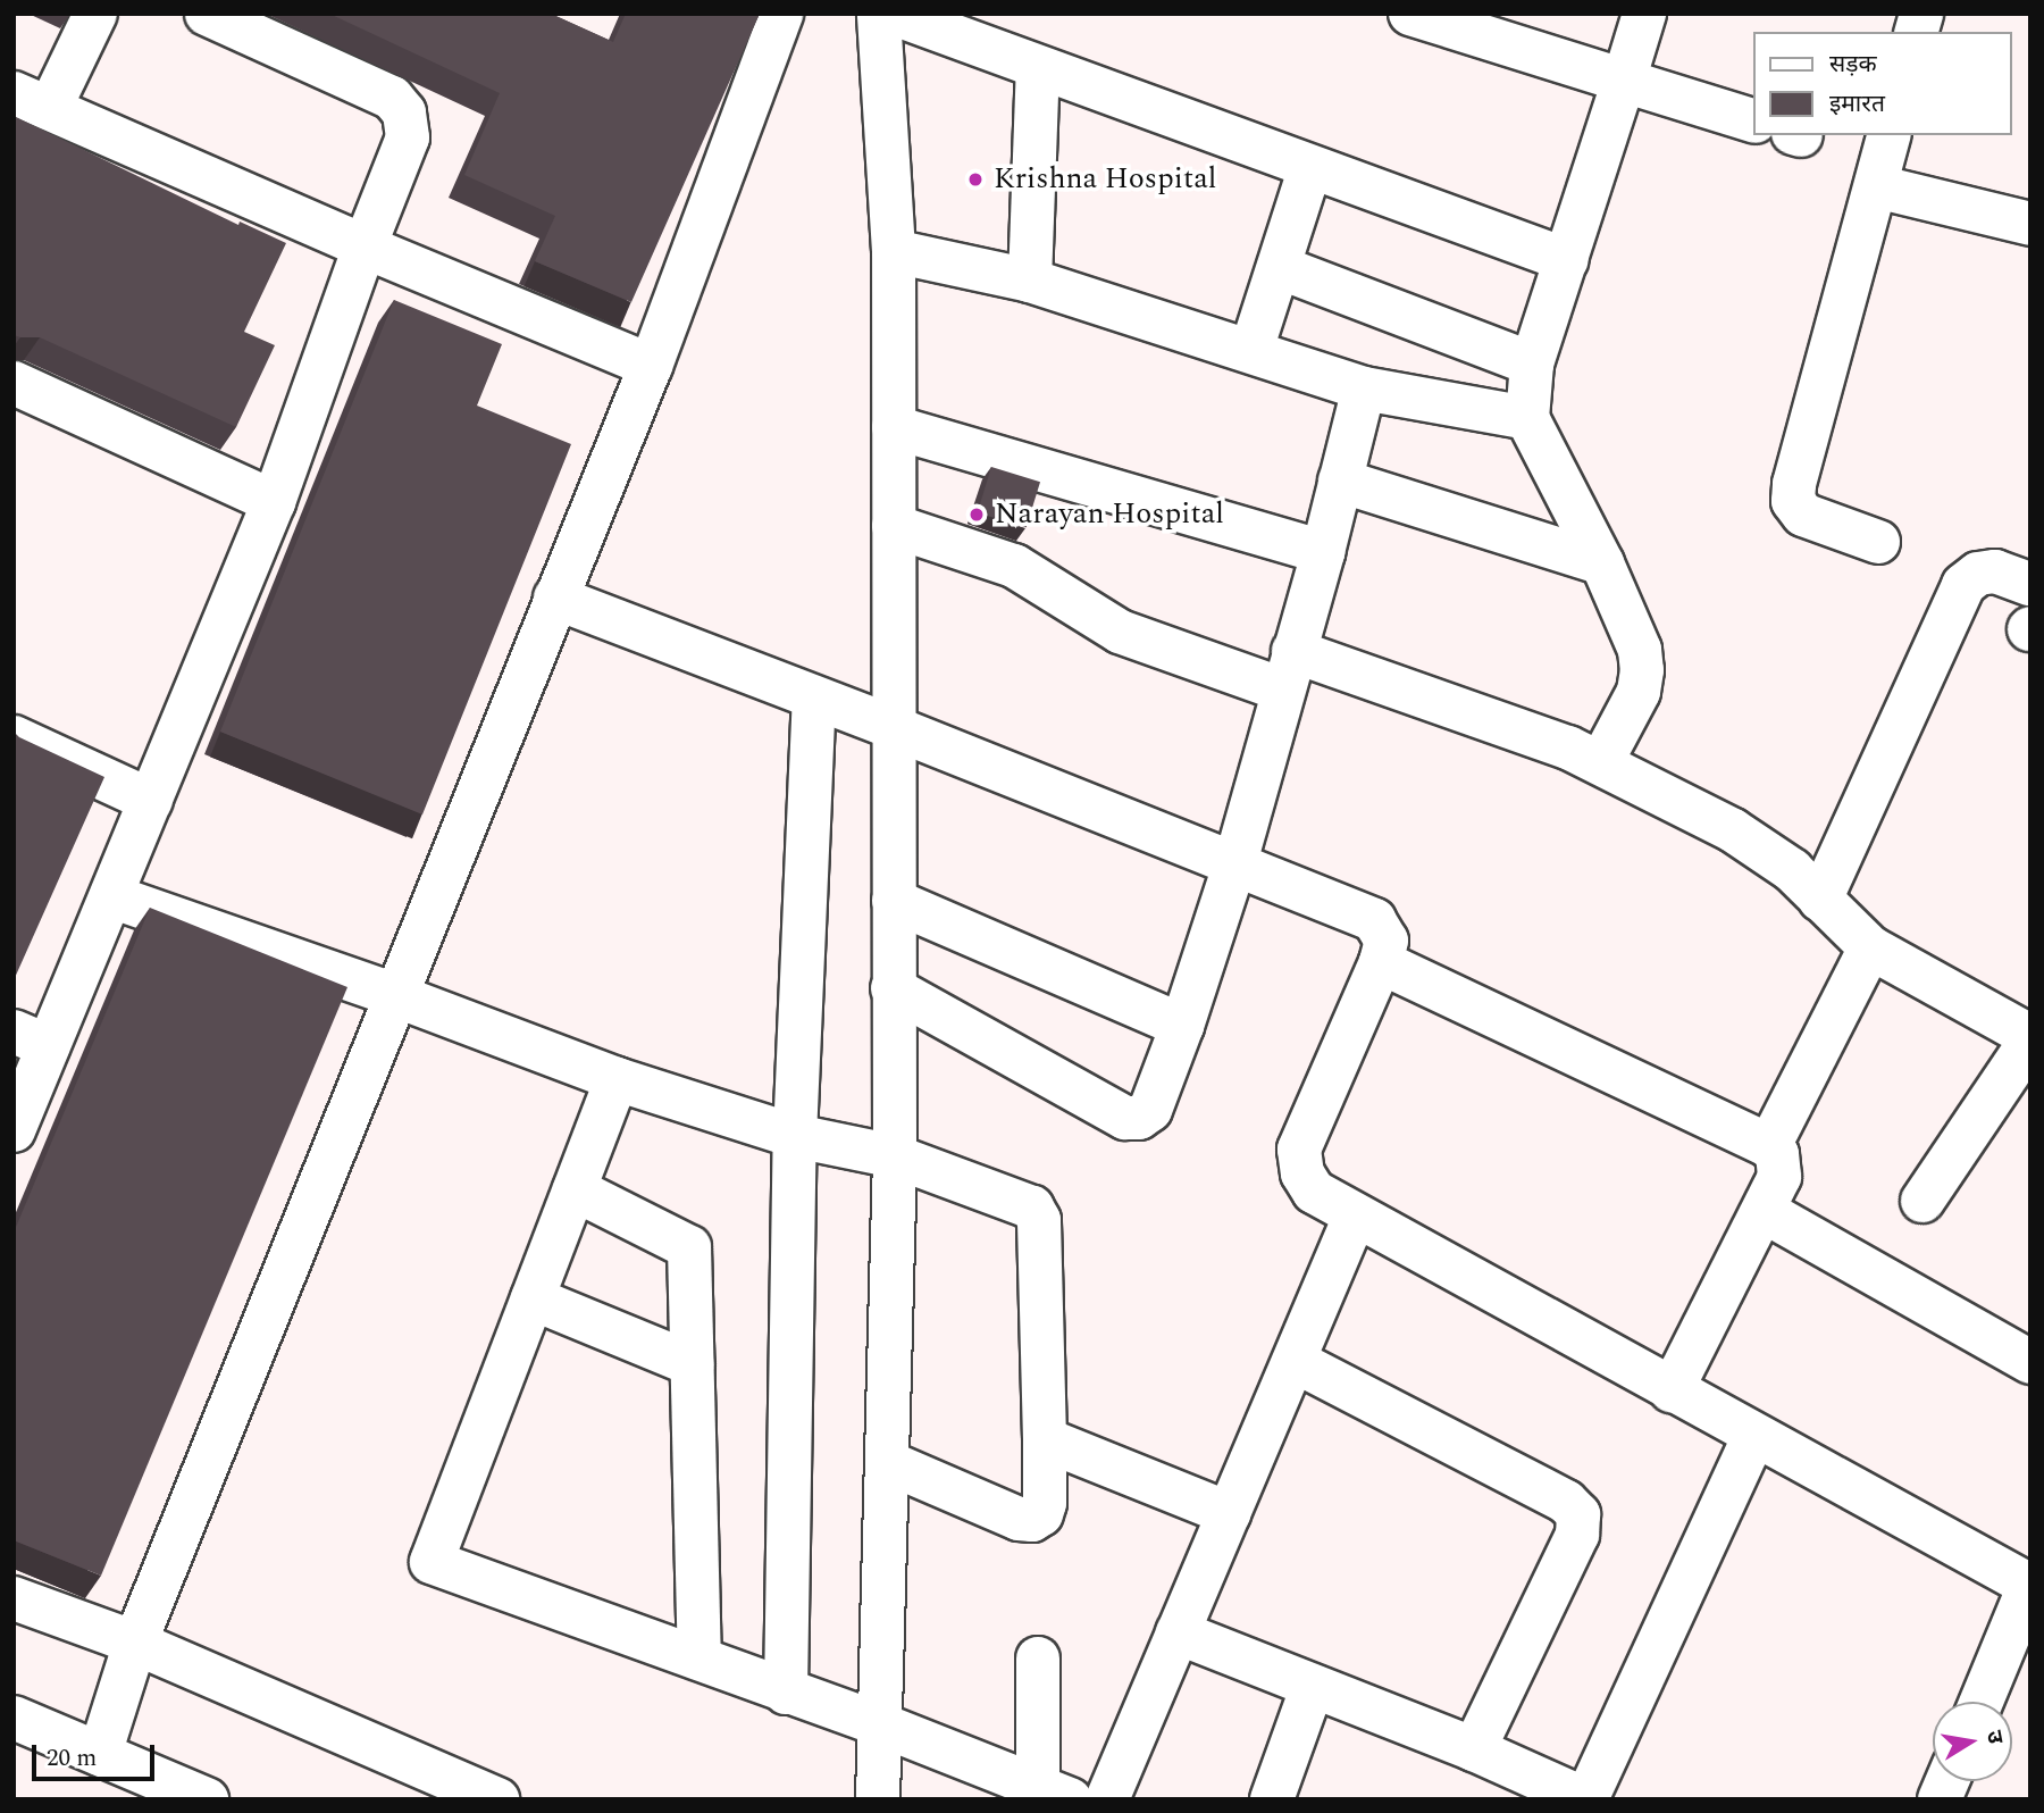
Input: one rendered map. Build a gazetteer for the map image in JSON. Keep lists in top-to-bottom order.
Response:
{
  "places": ["Krishna Hospital", "Narayan Hospital"],
  "legend": ["सड़क", "इमारत"],
  "scale_bar": "20 m",
  "north": "right"
}
